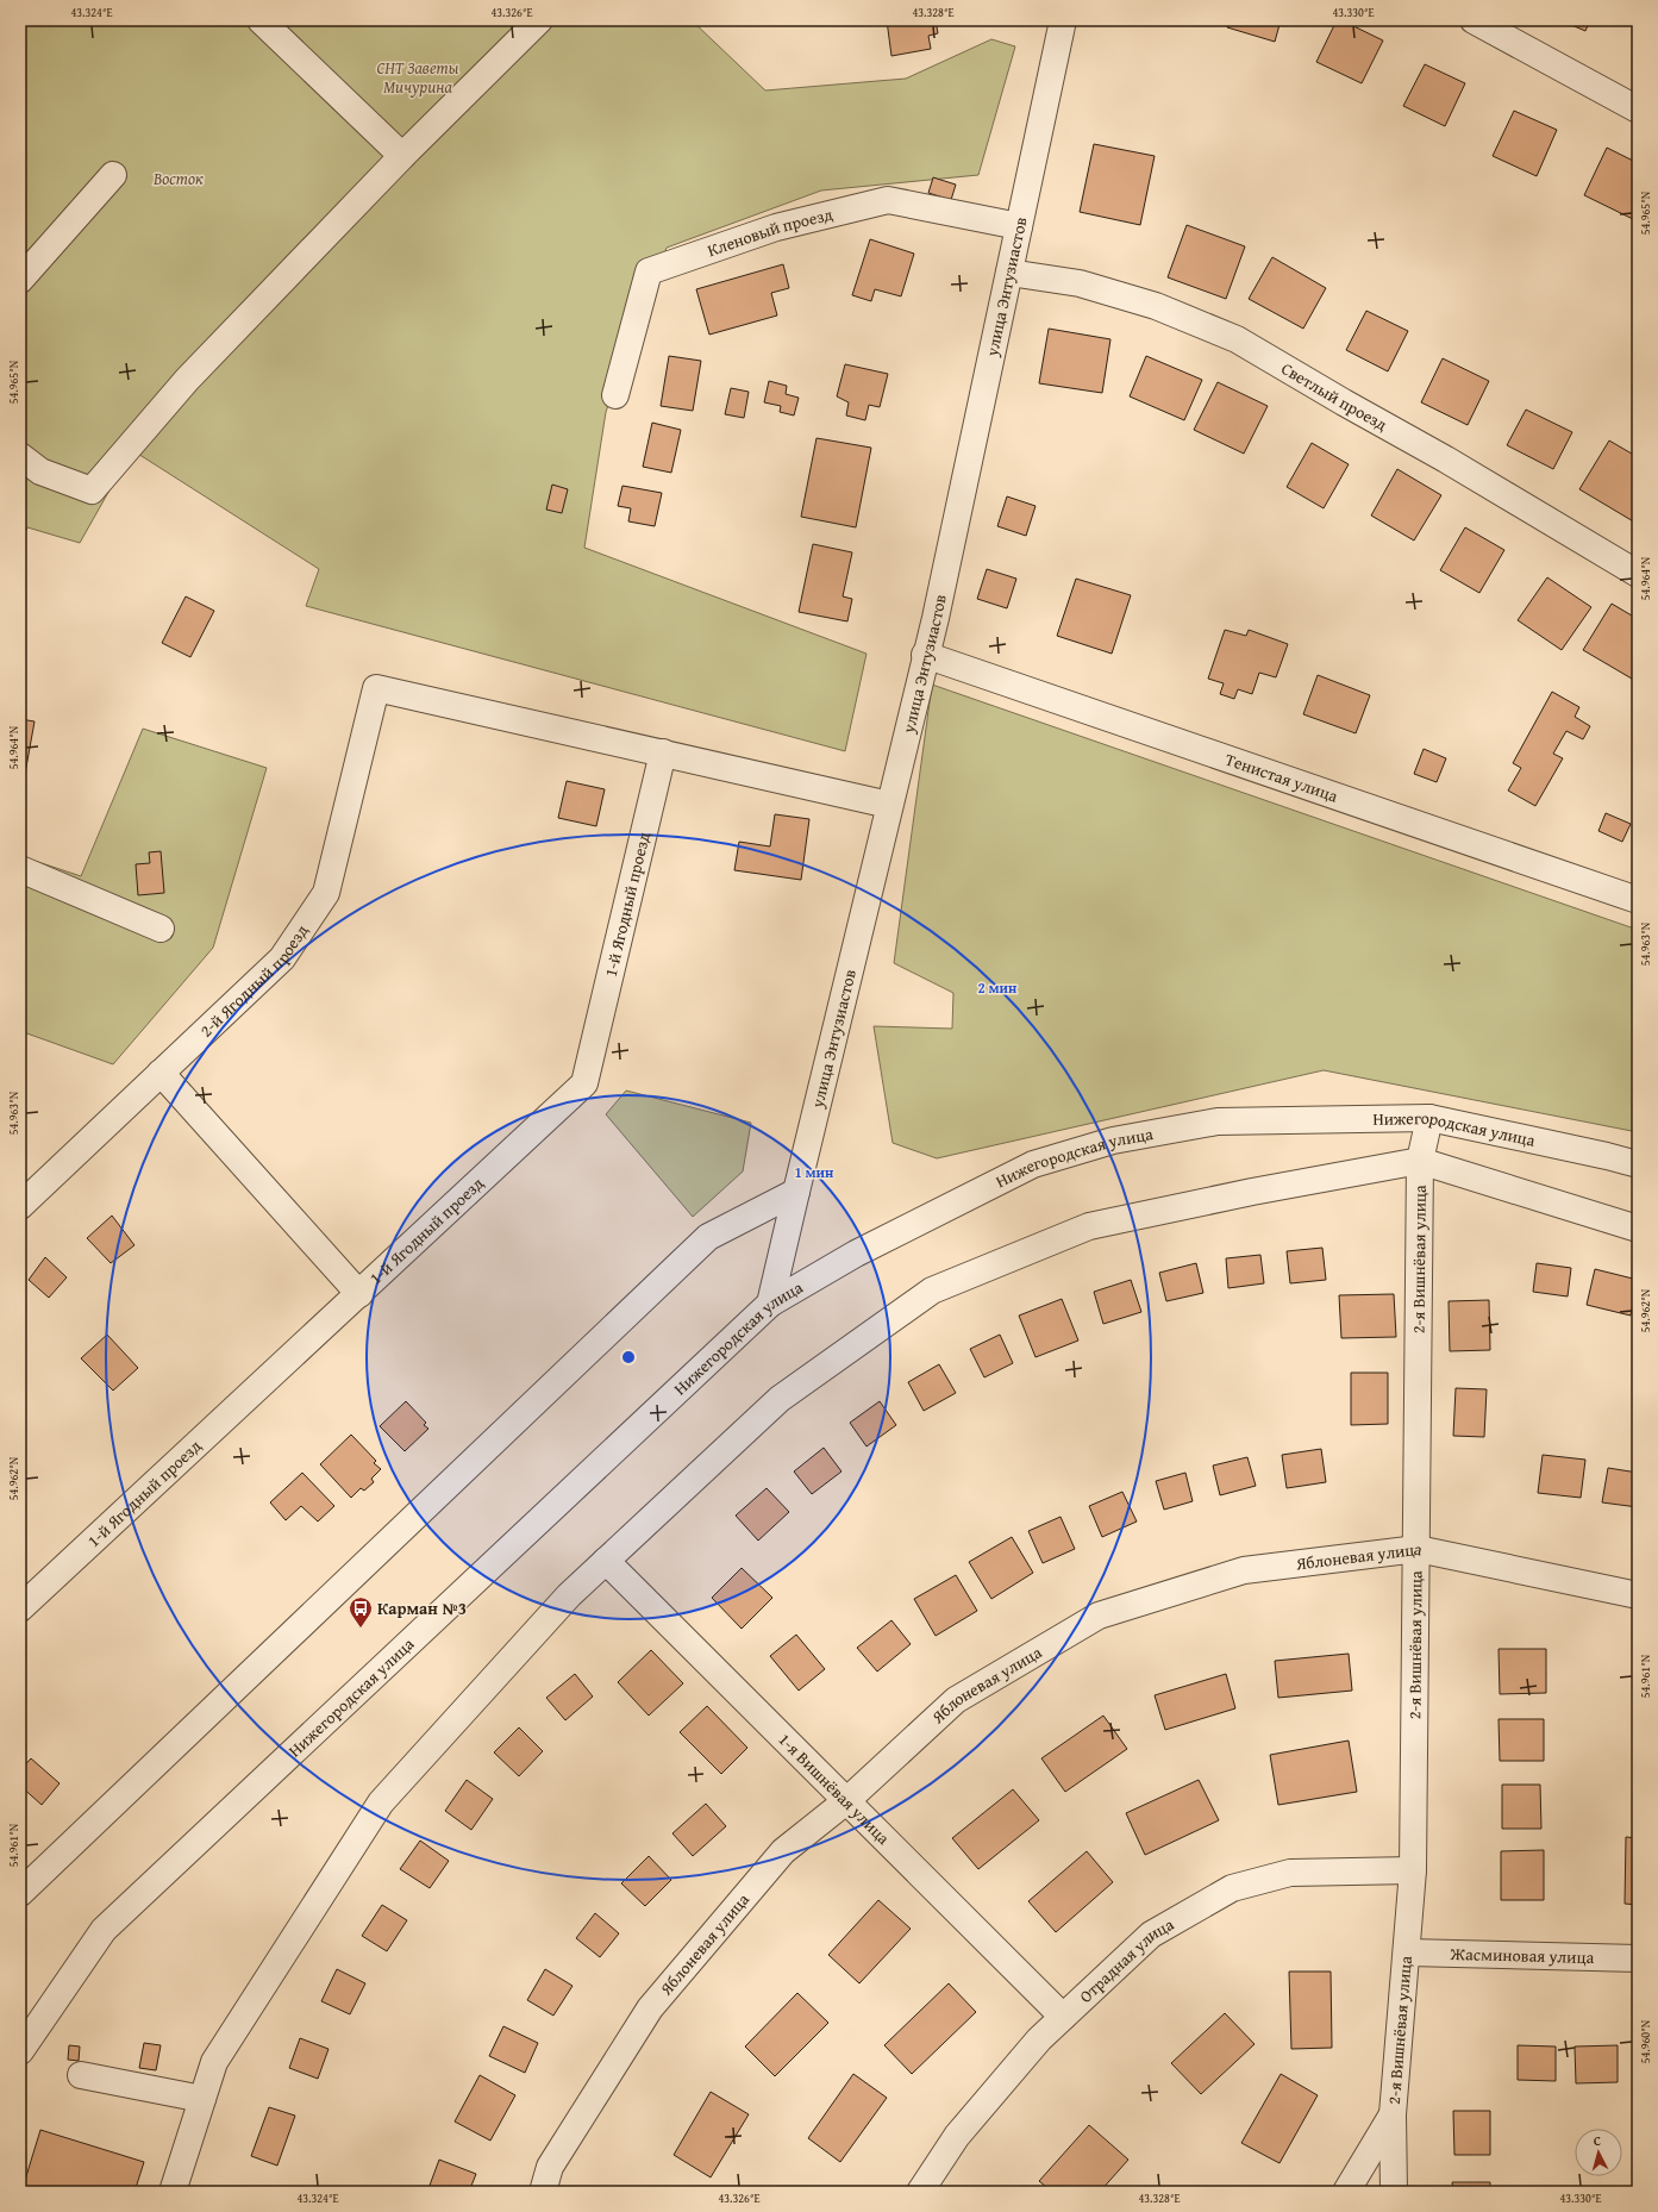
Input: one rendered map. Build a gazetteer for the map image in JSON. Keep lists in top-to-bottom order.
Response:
{
  "streets": {
    "street": [
      "Кленовый проезд",
      "улица Энтузиастов",
      "Светлый проезд",
      "Тенистая улица",
      "1-й Ягодный проезд",
      "2-й Ягодный проезд",
      "Нижегородская улица",
      "2-я Вишнёвая улица",
      "Яблоневая улица",
      "1-я Вишнёвая улица",
      "Жасминовая улица",
      "Отрадная улица"
    ]
  },
  "crossings": [
    ["Кленовый проезд", "улица Энтузиастов"],
    ["улица Энтузиастов", "Светлый проезд"],
    ["улица Энтузиастов", "Тенистая улица"],
    ["улица Энтузиастов", "Нижегородская улица"],
    ["1-й Ягодный проезд", "2-й Ягодный проезд"],
    ["Нижегородская улица", "2-я Вишнёвая улица"],
    ["2-я Вишнёвая улица", "Яблоневая улица"],
    ["2-я Вишнёвая улица", "Жасминовая улица"],
    ["2-я Вишнёвая улица", "Отрадная улица"],
    ["Яблоневая улица", "1-я Вишнёвая улица"],
    ["1-я Вишнёвая улица", "Отрадная улица"]
  ],
  "parks": ["СНТ Заветы Мичурина", "Восток"],
  "places": {
    "bus stop": ["Карман №3"]
  },
  "north": "top",
  "coordinates": [
    "43.324°E",
    "43.326°E",
    "43.328°E",
    "43.330°E",
    "54.965°N",
    "54.964°N",
    "54.963°N",
    "54.962°N",
    "54.961°N",
    "54.960°N"
  ],
  "rings": ["2 мин", "1 мин"]
}
